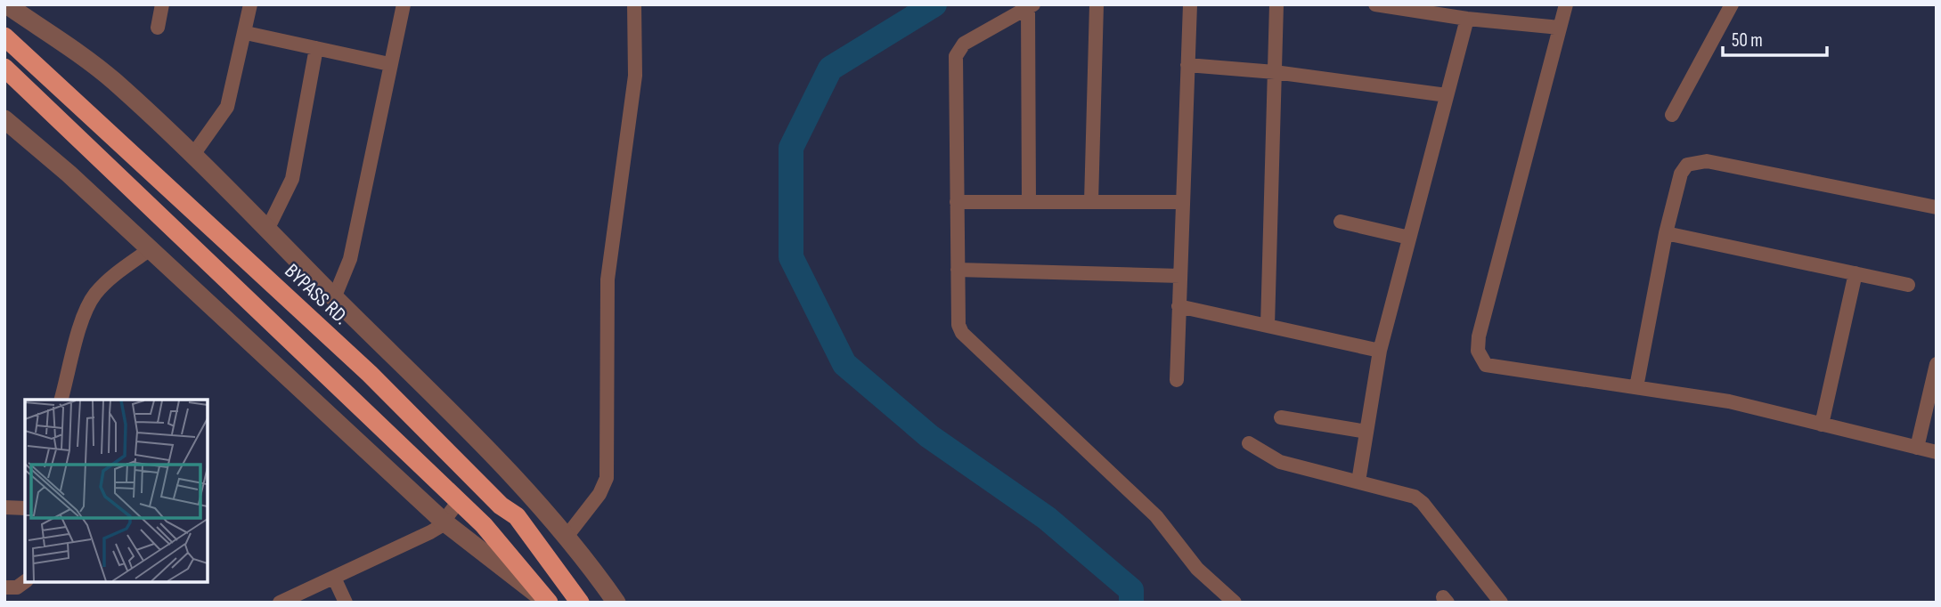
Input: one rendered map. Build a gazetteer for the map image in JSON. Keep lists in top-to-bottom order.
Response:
{
  "streets": {
    "highway": ["BYPASS RD."]
  },
  "scale_bar": "50 m"
}
